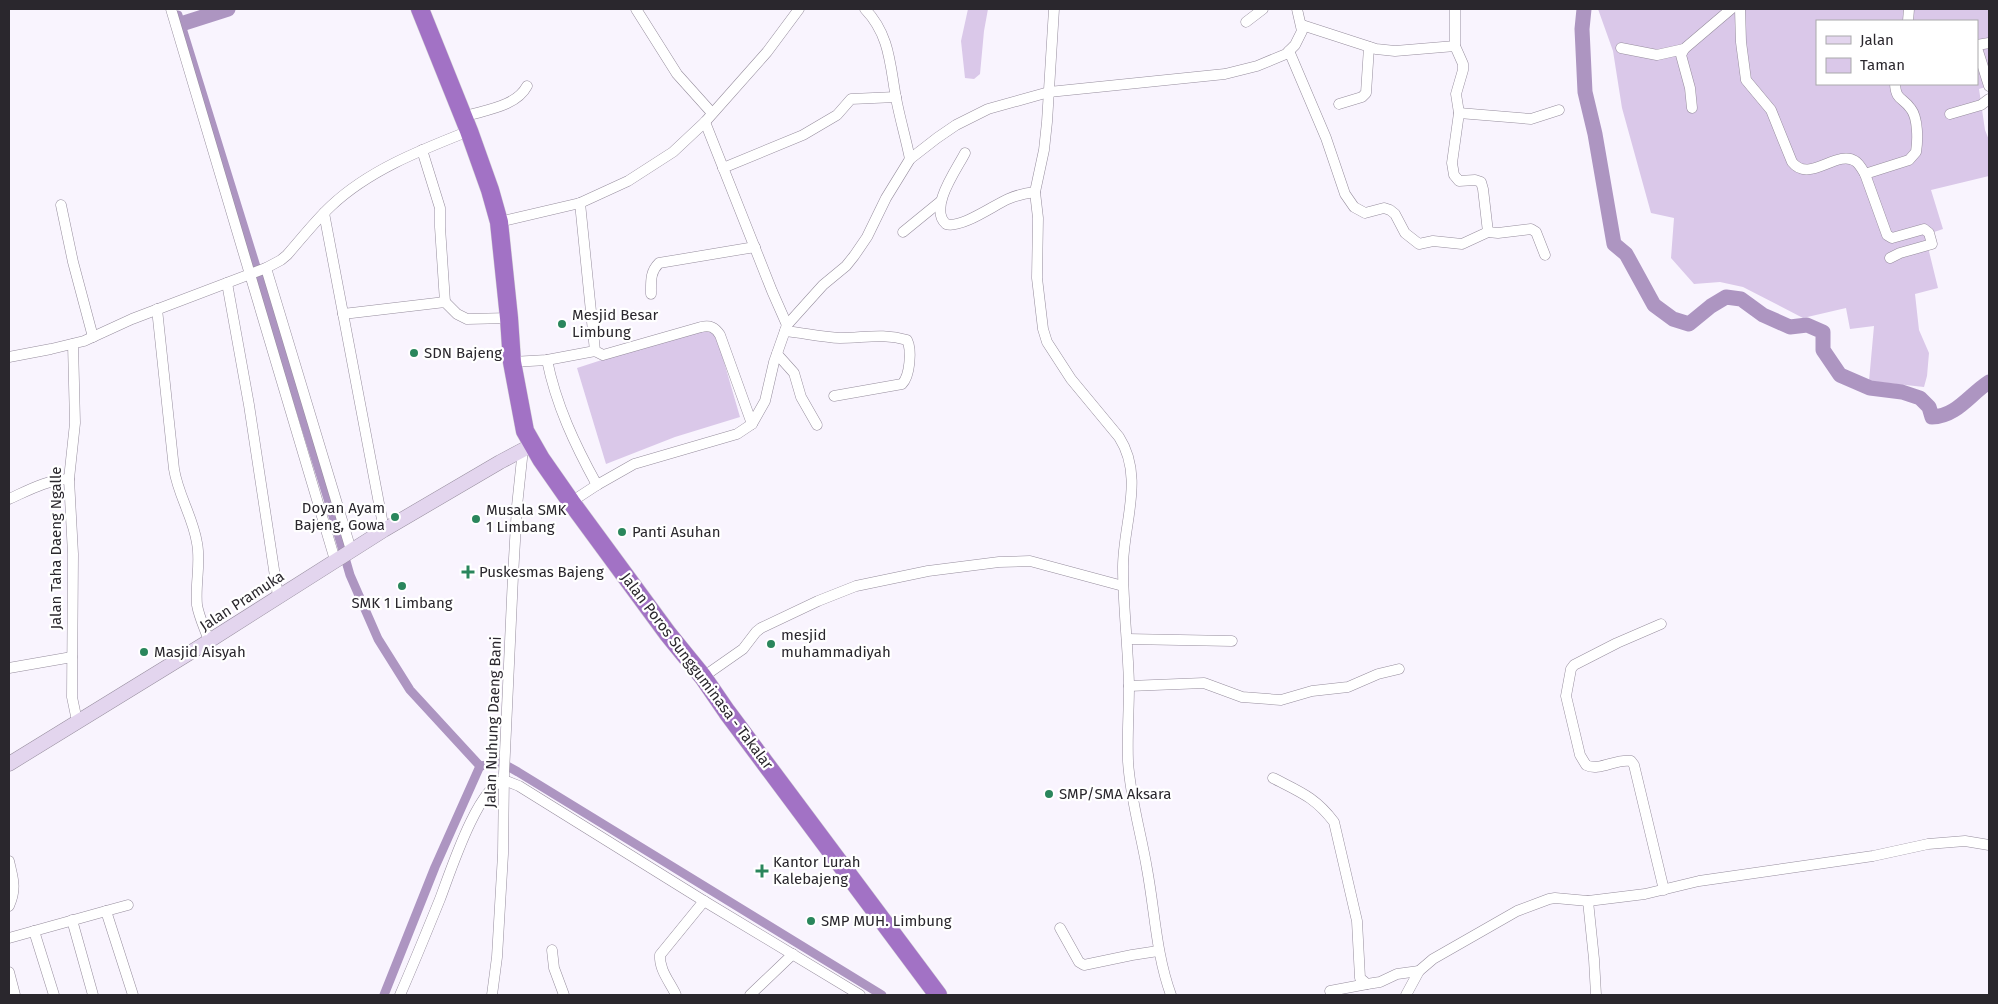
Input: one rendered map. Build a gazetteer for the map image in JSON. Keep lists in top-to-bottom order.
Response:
{
  "streets": {
    "highway": ["Jalan Poros Sungguminasa - Takalar"],
    "street": ["Jalan Taha Daeng Ngalle", "Jalan Pramuka", "Jalan Nuhung Daeng Bani"]
  },
  "crossings": [
    ["Jalan Taha Daeng Ngalle", "Jalan Pramuka"],
    ["Jalan Pramuka", "Jalan Poros Sungguminasa - Takalar"],
    ["Jalan Pramuka", "Jalan Nuhung Daeng Bani"],
    ["Jalan Poros Sungguminasa - Takalar", "Jalan Nuhung Daeng Bani"]
  ],
  "places": {
    "other": [
      "Mesjid Besar Limbung",
      "SDN Bajeng",
      "Doyan Ayam Bajeng, Gowa",
      "Musala SMK 1 Limbang",
      "Panti Asuhan",
      "SMK 1 Limbang",
      "mesjid muhammadiyah",
      "Masjid Aisyah",
      "SMP/SMA Aksara",
      "SMP MUH. Limbung"
    ],
    "health": ["Puskesmas Bajeng", "Kantor Lurah Kalebajeng"]
  },
  "legend": ["Jalan", "Taman"]
}
